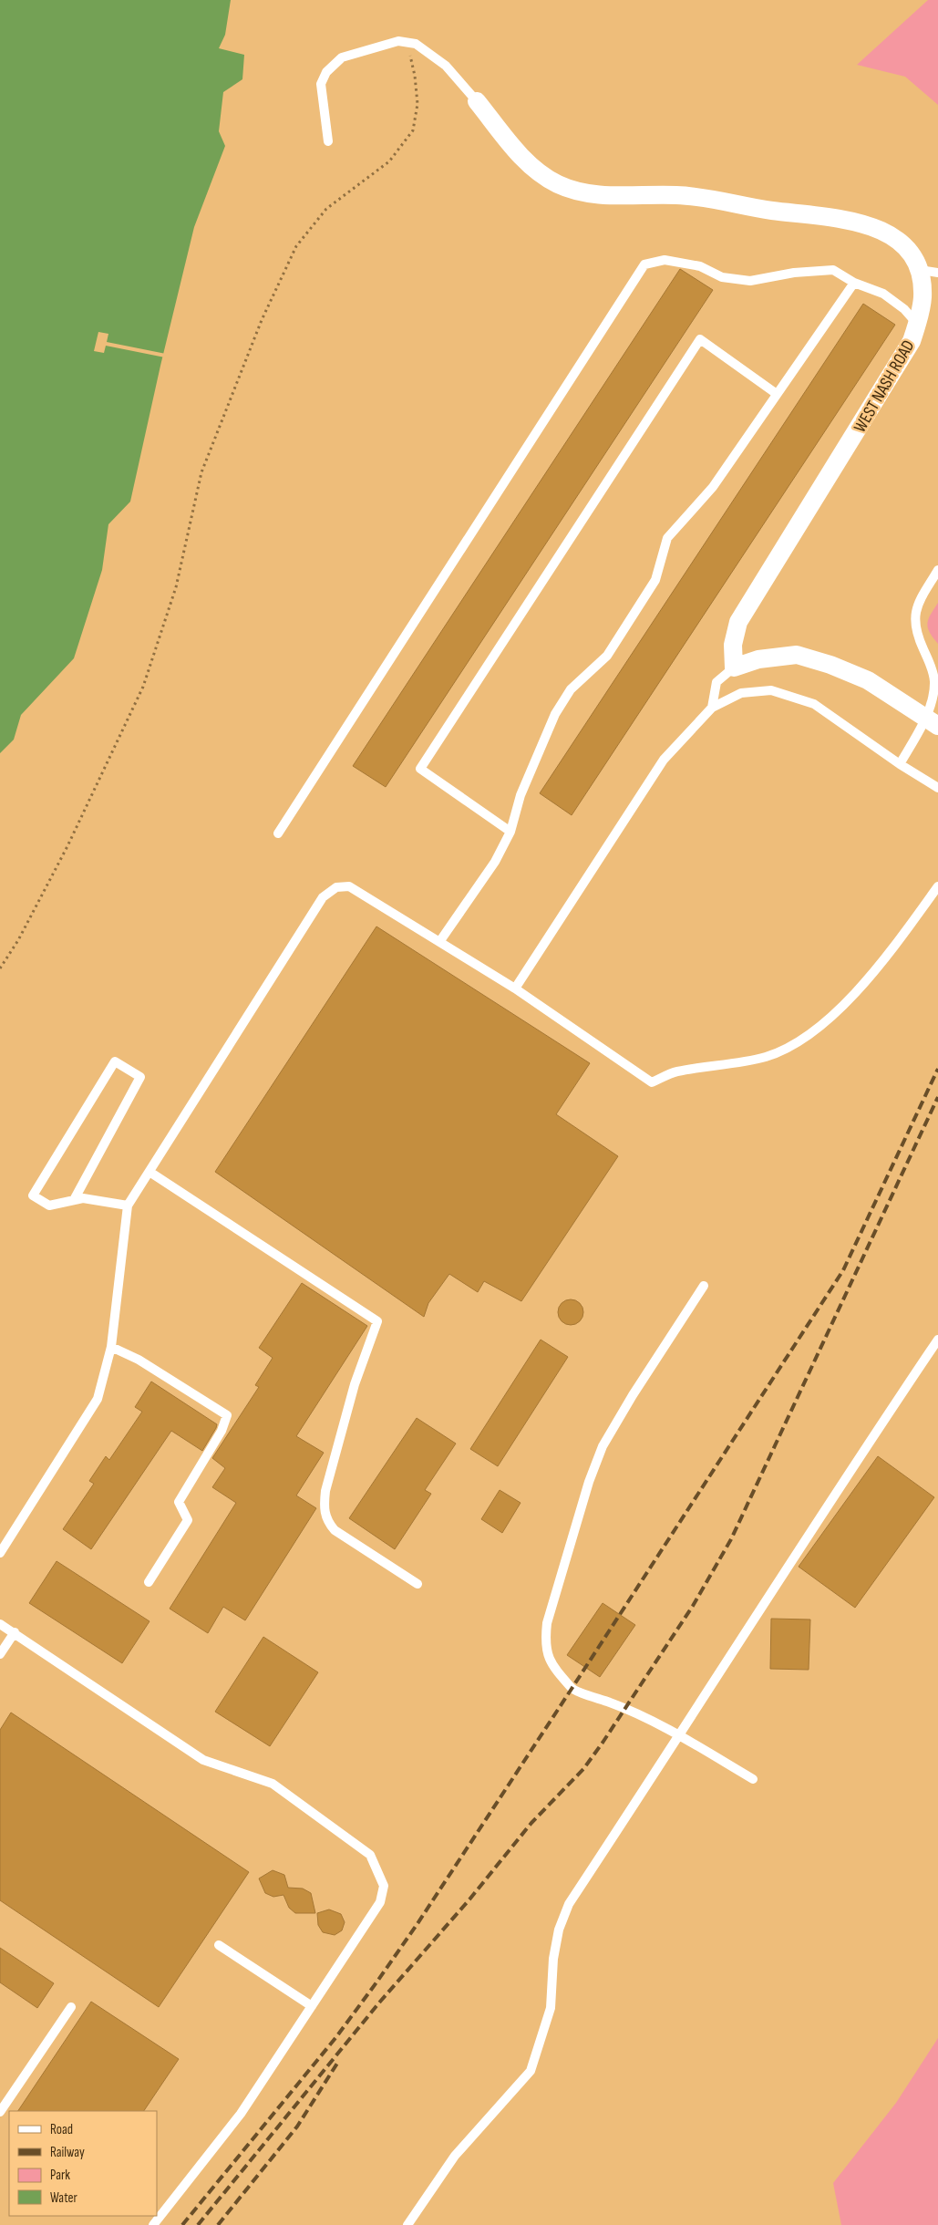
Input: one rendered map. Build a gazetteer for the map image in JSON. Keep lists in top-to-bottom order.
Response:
{
  "streets": {
    "street": ["WEST NASH ROAD"]
  },
  "legend": [
    "Road",
    "Railway",
    "Park",
    "Water"
  ]
}
